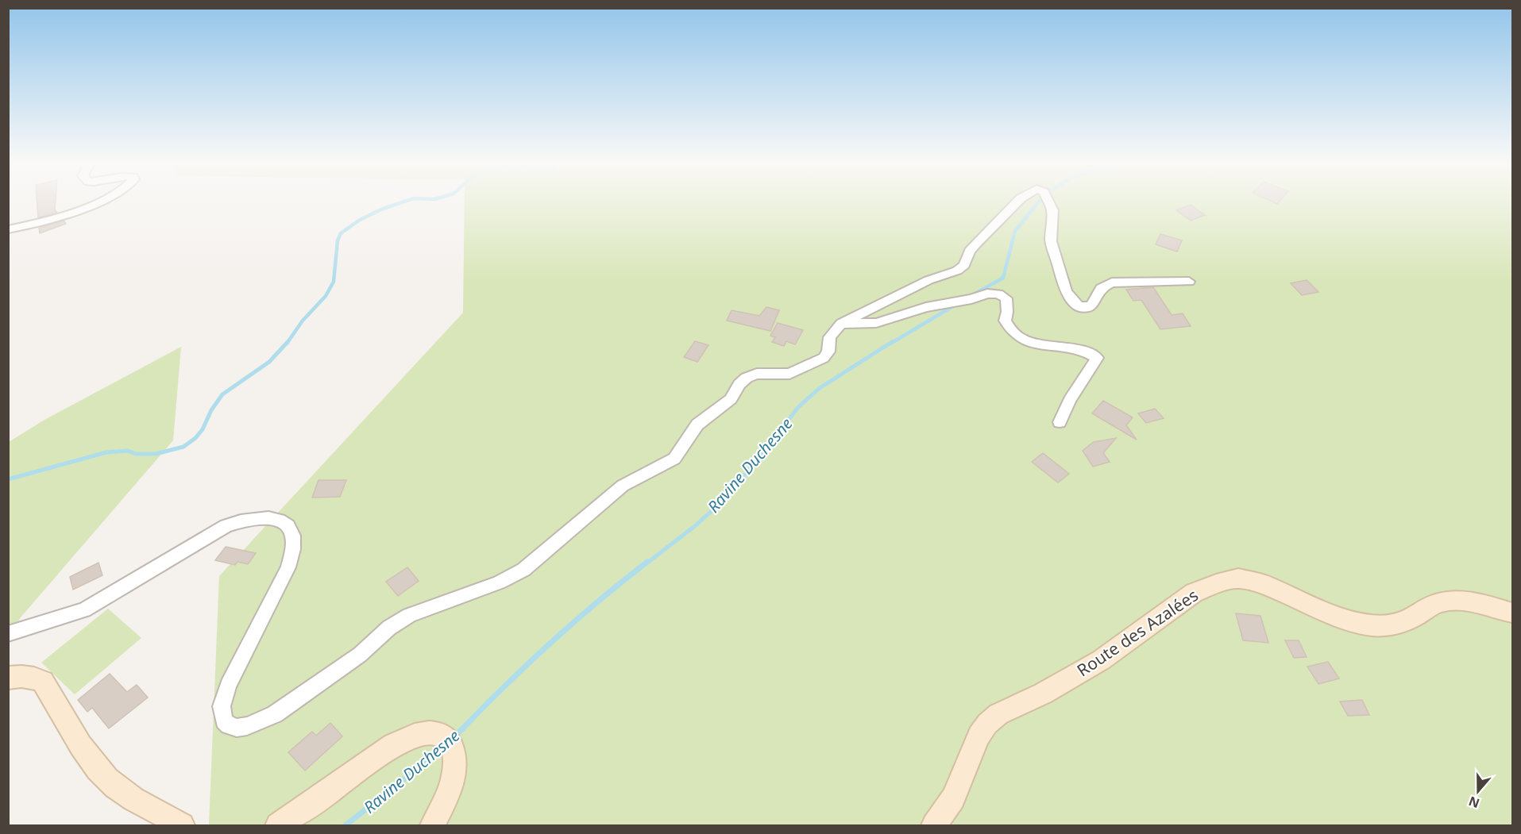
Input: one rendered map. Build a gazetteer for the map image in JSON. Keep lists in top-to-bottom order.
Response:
{
  "streets": {
    "main road": ["Route des Azalées"]
  },
  "water": ["Ravine Duchesne"],
  "north": "bottom"
}
